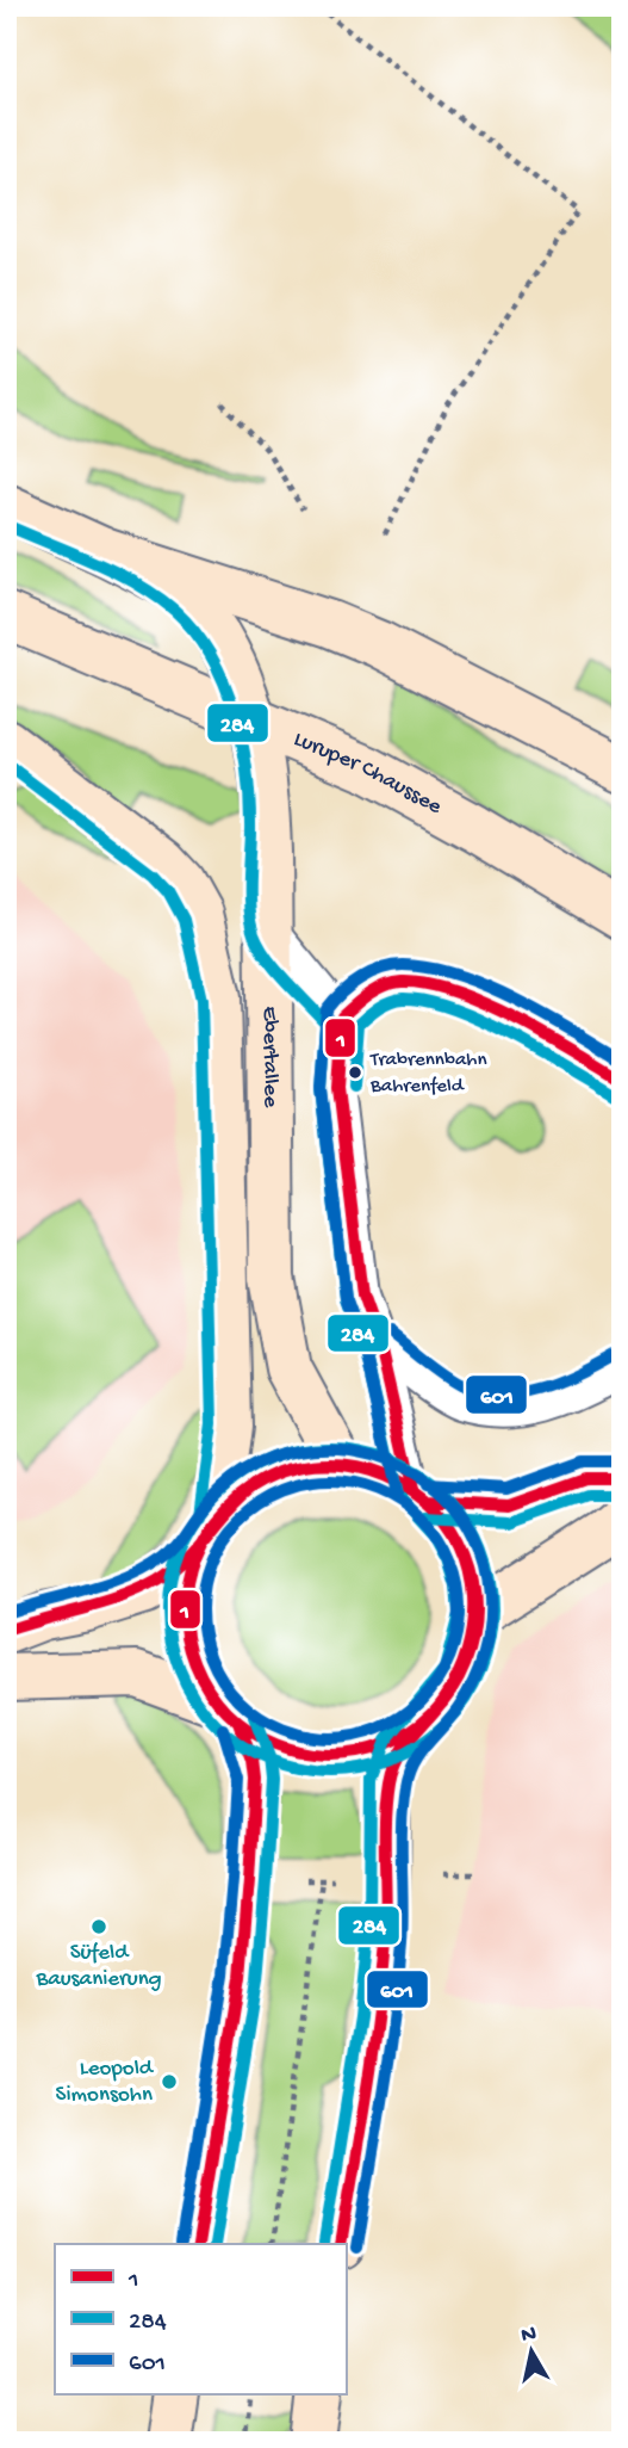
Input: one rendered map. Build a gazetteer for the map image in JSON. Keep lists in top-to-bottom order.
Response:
{
  "streets": {
    "main road": ["Luruper Chaussee", "Ebertallee"]
  },
  "crossings": [
    ["Luruper Chaussee", "Ebertallee"]
  ],
  "places": ["Trabrennbahn Bahrenfeld", "Süfeld Bausanierung", "Leopold Simonsohn"],
  "lines": ["transit line 284", "transit line 601", "transit line 1"],
  "legend": ["1", "284", "601"],
  "north": "top"
}
